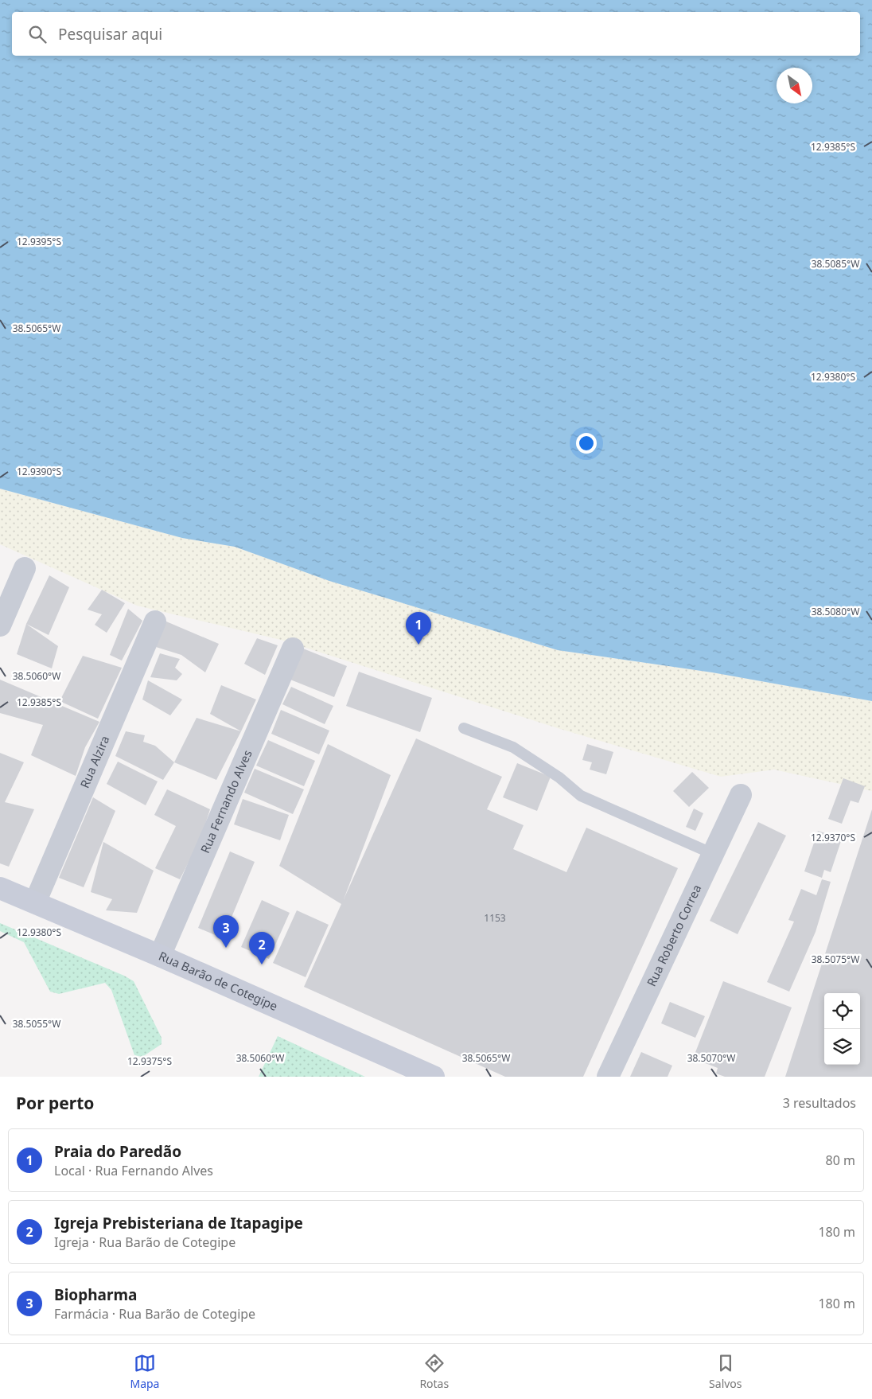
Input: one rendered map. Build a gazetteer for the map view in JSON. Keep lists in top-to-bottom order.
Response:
{
  "streets": {
    "main road": ["Rua Barão de Cotegipe"],
    "street": ["Rua Alzira", "Rua Fernando Alves", "Rua Roberto Correa"]
  },
  "crossings": [
    ["Rua Alzira", "Rua Barão de Cotegipe"],
    ["Rua Fernando Alves", "Rua Barão de Cotegipe"]
  ],
  "house_numbers": ["1153"],
  "north": "bottom right",
  "page": {
    "search": "Pesquisar aqui",
    "pins": ["1", "3", "2"],
    "heading": ["Por perto", "3 resultados"],
    "list": [
      {
        "mark": "1",
        "name": "Praia do Paredão",
        "note": "Local · Rua Fernando Alves",
        "value": "80 m"
      },
      {
        "mark": "2",
        "name": "Igreja Prebisteriana de Itapagipe",
        "note": "Igreja · Rua Barão de Cotegipe",
        "value": "180 m"
      },
      {
        "mark": "3",
        "name": "Biopharma",
        "note": "Farmácia · Rua Barão de Cotegipe",
        "value": "180 m"
      }
    ],
    "nav": ["Mapa", "Rotas", "Salvos"]
  },
  "coordinates": [
    "12.9385°S",
    "12.9395°S",
    "38.5085°W",
    "38.5065°W",
    "12.9380°S",
    "12.9390°S",
    "38.5080°W",
    "38.5060°W",
    "12.9370°S",
    "38.5075°W",
    "38.5055°W",
    "38.5070°W",
    "12.9375°S"
  ]
}
